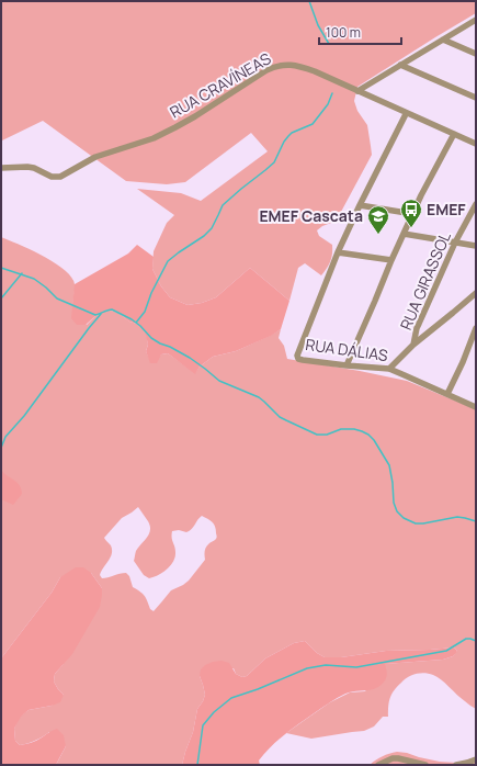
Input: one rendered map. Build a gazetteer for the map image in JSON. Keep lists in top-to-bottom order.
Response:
{
  "streets": {
    "street": ["RUA CRAVÍNEAS", "RUA GIRASSOL", "RUA DÁLIAS"]
  },
  "places": {
    "bus stop": ["EMEF"],
    "school or university": ["EMEF Cascata"]
  },
  "scale_bar": "100 m"
}
